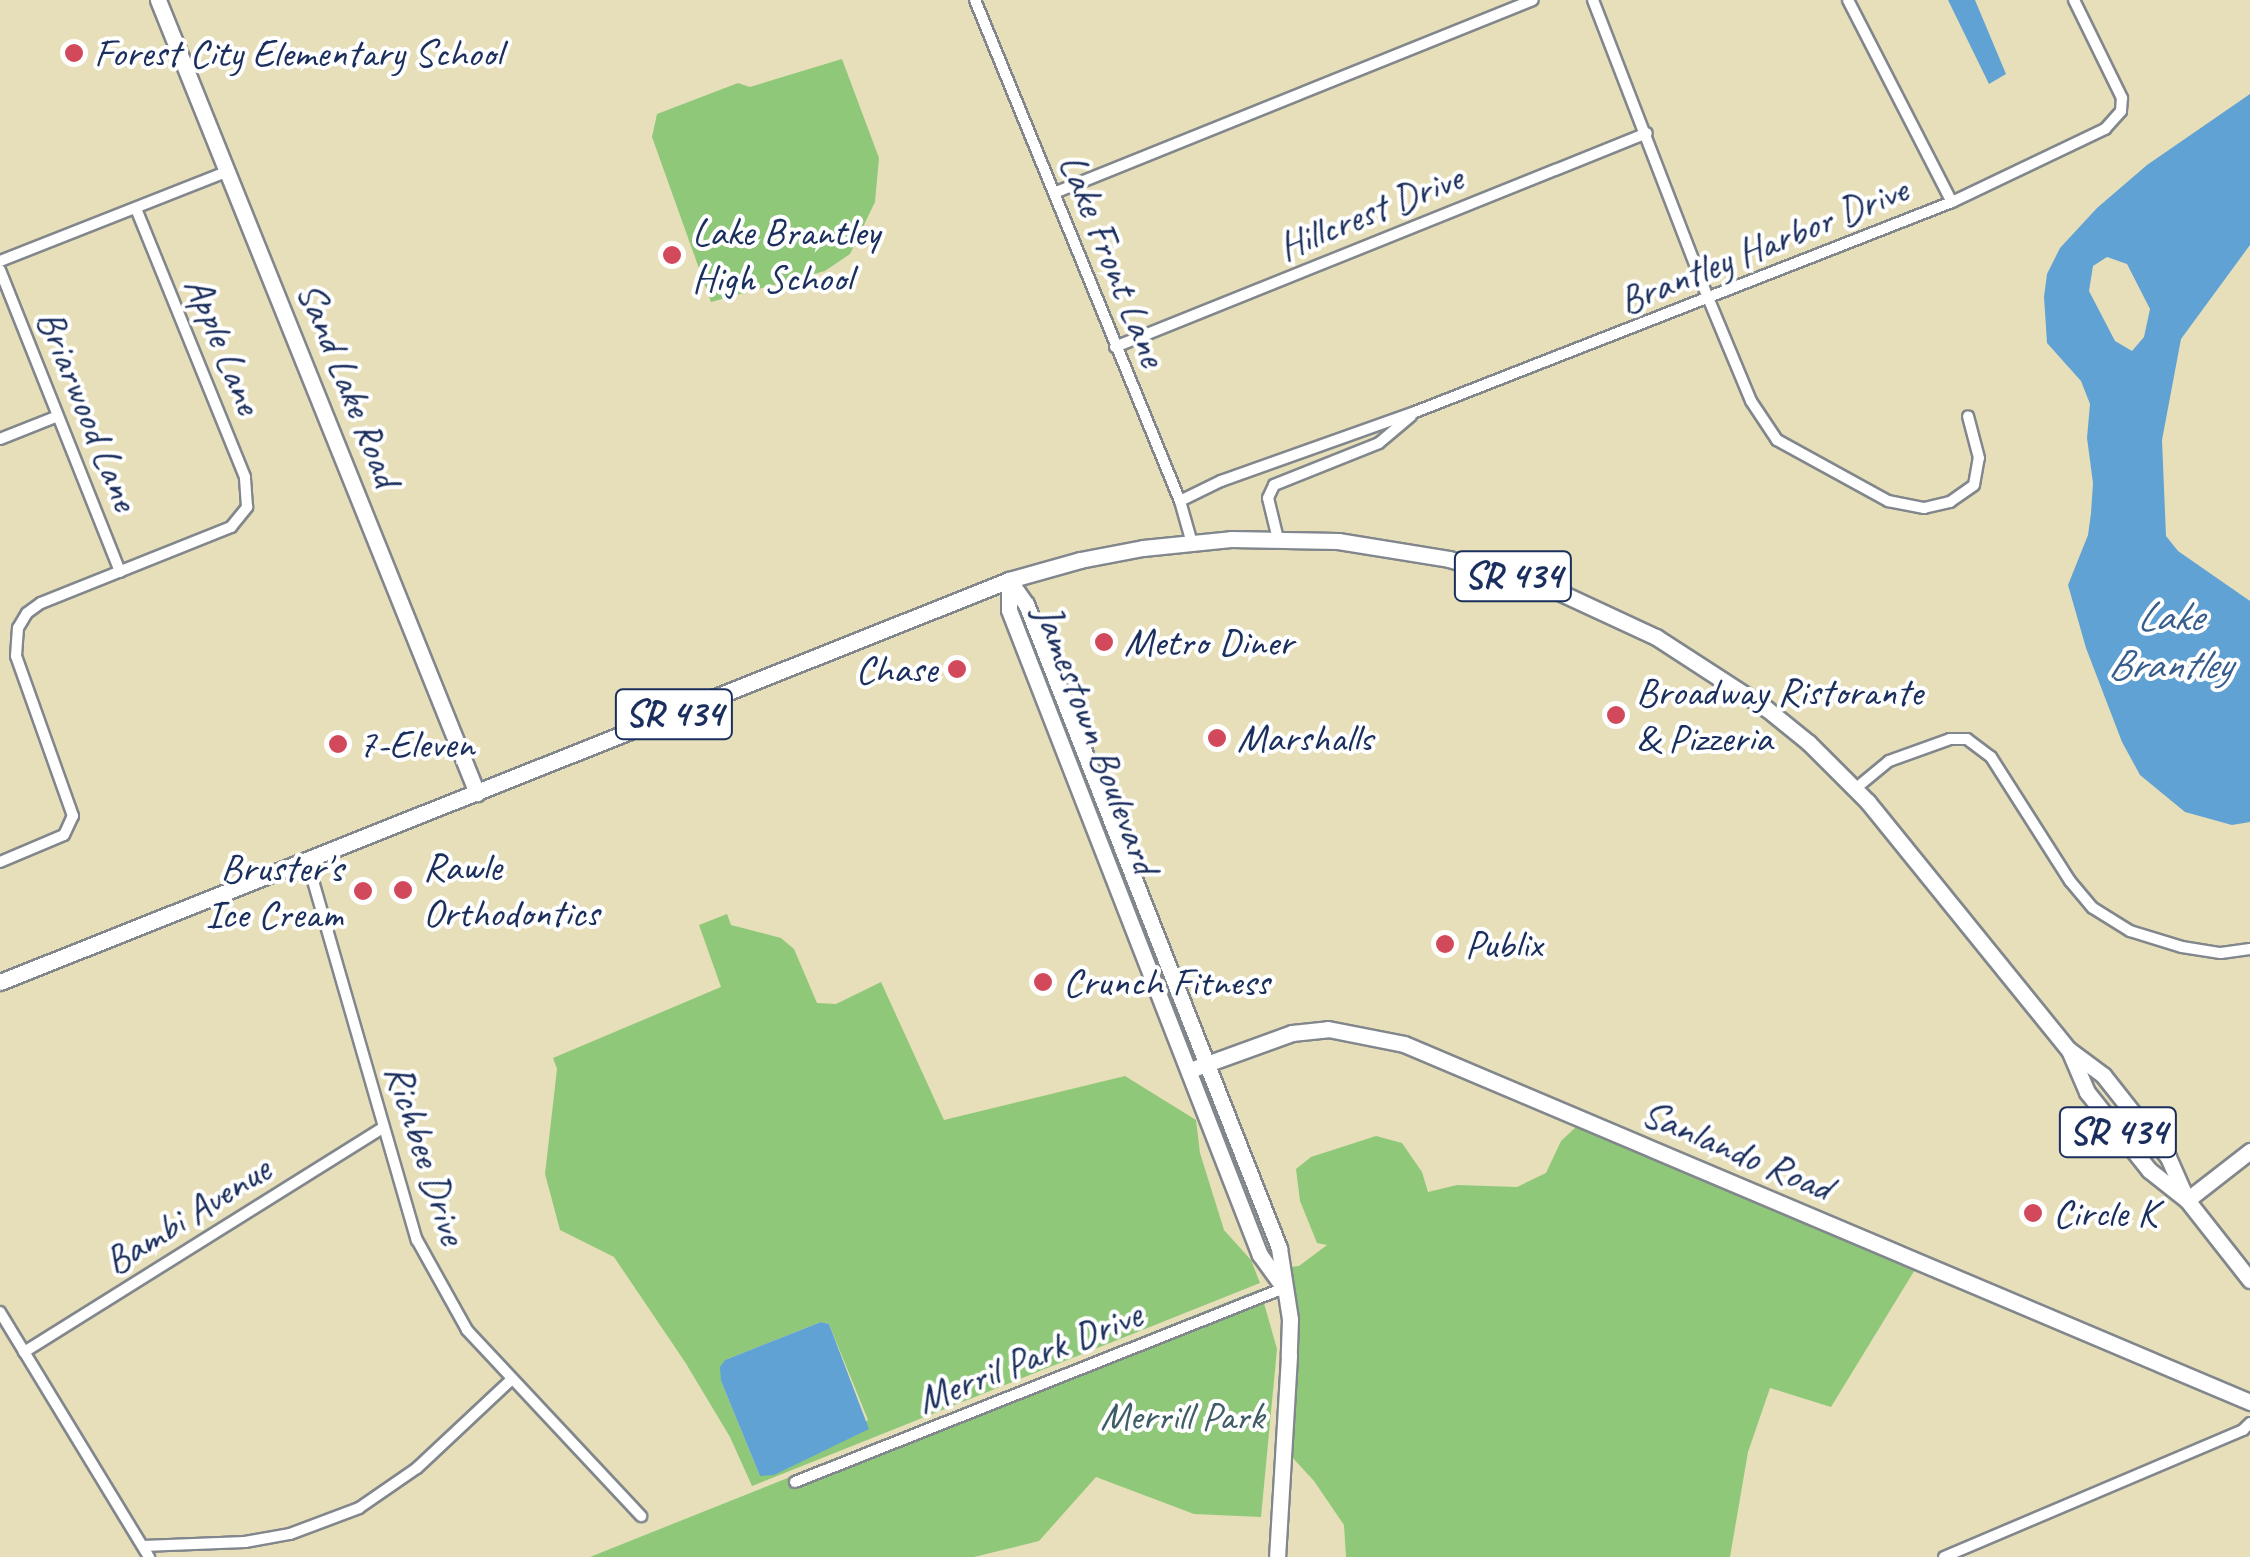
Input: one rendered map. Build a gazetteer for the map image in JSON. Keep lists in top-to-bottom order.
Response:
{
  "streets": {
    "street": [
      "Hillcrest Drive",
      "Brantley Harbor Drive",
      "Lake Front Lane",
      "Apple Lane",
      "Sand Lake Road",
      "Briarwood Lane",
      "SR 434",
      "Jamestown Boulevard",
      "Sanlando Road",
      "Richbee Drive",
      "Bambi Avenue",
      "Merril Park Drive"
    ]
  },
  "crossings": [
    ["Hillcrest Drive", "Lake Front Lane"],
    ["Brantley Harbor Drive", "Lake Front Lane"],
    ["Brantley Harbor Drive", "SR 434"],
    ["Lake Front Lane", "SR 434"],
    ["Apple Lane", "Briarwood Lane"],
    ["Sand Lake Road", "SR 434"],
    ["SR 434", "Jamestown Boulevard"],
    ["SR 434", "Richbee Drive"],
    ["Jamestown Boulevard", "Sanlando Road"],
    ["Jamestown Boulevard", "Merril Park Drive"],
    ["Richbee Drive", "Bambi Avenue"]
  ],
  "water": ["Lake Brantley"],
  "parks": ["Merrill Park"],
  "places": [
    "Forest City Elementary School",
    "Lake Brantley High School",
    "Metro Diner",
    "Chase",
    "Broadway Ristorante & Pizzeria",
    "Marshalls",
    "7-Eleven",
    "Rawle Orthodontics",
    "Bruster's Ice Cream",
    "Publix",
    "Crunch Fitness",
    "Circle K"
  ]
}
